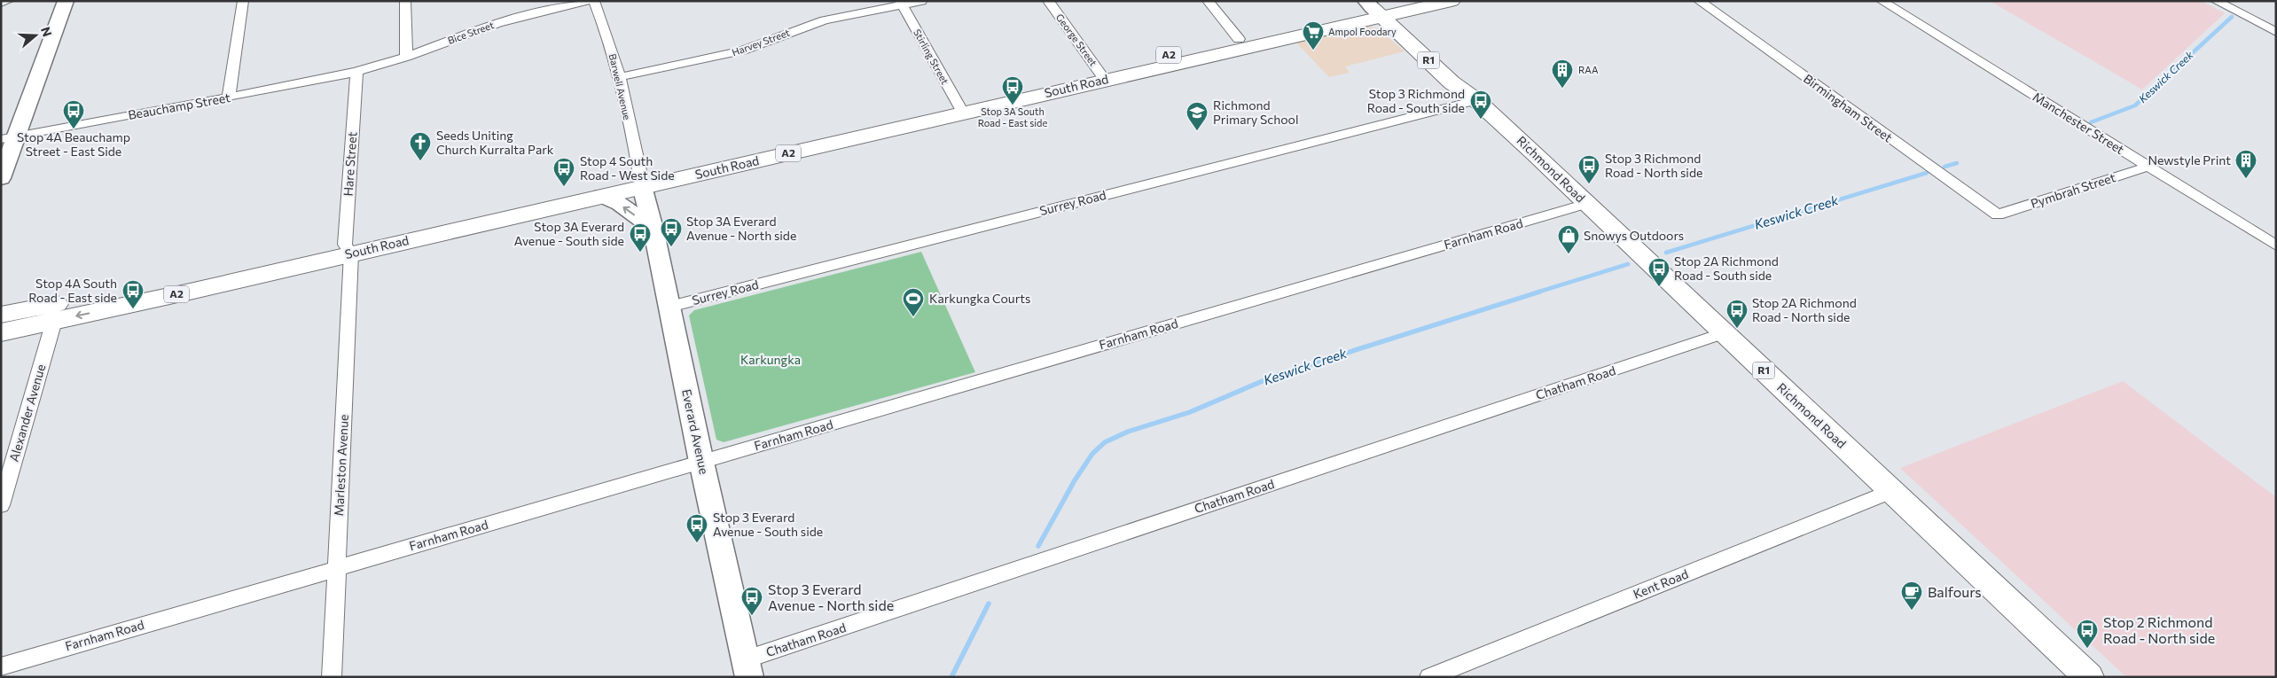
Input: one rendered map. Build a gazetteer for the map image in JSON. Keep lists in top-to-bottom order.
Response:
{
  "streets": {
    "main road": [
      "A2",
      "R1",
      "South Road",
      "Richmond Road"
    ],
    "street": [
      "Bice Street",
      "George Street",
      "Harvey Street",
      "Stirling Street",
      "Barwell Avenue",
      "Beauchamp Street",
      "Birmingham Street",
      "Manchester Street",
      "Hare Street",
      "Pymbrah Street",
      "Surrey Road",
      "Farnham Road",
      "Chatham Road",
      "Alexander Avenue",
      "Everard Avenue",
      "Marleston Avenue",
      "Kent Road"
    ]
  },
  "crossings": [
    ["Bice Street", "Beauchamp Street"],
    ["Bice Street", "Hare Street"],
    ["George Street", "South Road"],
    ["Harvey Street", "Stirling Street"],
    ["Harvey Street", "Barwell Avenue"],
    ["Stirling Street", "South Road"],
    ["South Road", "Barwell Avenue"],
    ["South Road", "Hare Street"],
    ["South Road", "Richmond Road"],
    ["South Road", "Alexander Avenue"],
    ["South Road", "Everard Avenue"],
    ["South Road", "Marleston Avenue"],
    ["Barwell Avenue", "Everard Avenue"],
    ["Beauchamp Street", "Hare Street"],
    ["Birmingham Street", "Pymbrah Street"],
    ["Manchester Street", "Pymbrah Street"],
    ["Hare Street", "Marleston Avenue"],
    ["Richmond Road", "Surrey Road"],
    ["Richmond Road", "Farnham Road"],
    ["Richmond Road", "Chatham Road"],
    ["Richmond Road", "Kent Road"],
    ["Surrey Road", "Everard Avenue"],
    ["Farnham Road", "Everard Avenue"],
    ["Farnham Road", "Marleston Avenue"],
    ["Chatham Road", "Everard Avenue"]
  ],
  "water": ["Keswick Creek"],
  "parks": ["Karkungka"],
  "places": {
    "supermarket": ["Ampol Foodary"],
    "building": ["RAA", "Newstyle Print"],
    "bus stop": [
      "Stop 3A South Road - East side",
      "Stop 3 Richmond Road - South side",
      "Stop 4A Beauchamp Street - East Side",
      "Stop 3 Richmond Road - North side",
      "Stop 4 South Road - West Side",
      "Stop 3A Everard Avenue - North side",
      "Stop 3A Everard Avenue - South side",
      "Stop 2A Richmond Road - South side",
      "Stop 4A South Road - East side",
      "Stop 2A Richmond Road - North side",
      "Stop 3 Everard Avenue - South side",
      "Stop 3 Everard Avenue - North side",
      "Stop 2 Richmond Road - North side"
    ],
    "school or university": ["Richmond Primary School"],
    "church": ["Seeds Uniting Church Kurralta Park"],
    "shop": ["Snowys Outdoors"],
    "sports": ["Karkungka Courts"],
    "cafe": ["Balfours"]
  },
  "north": "right"
}
